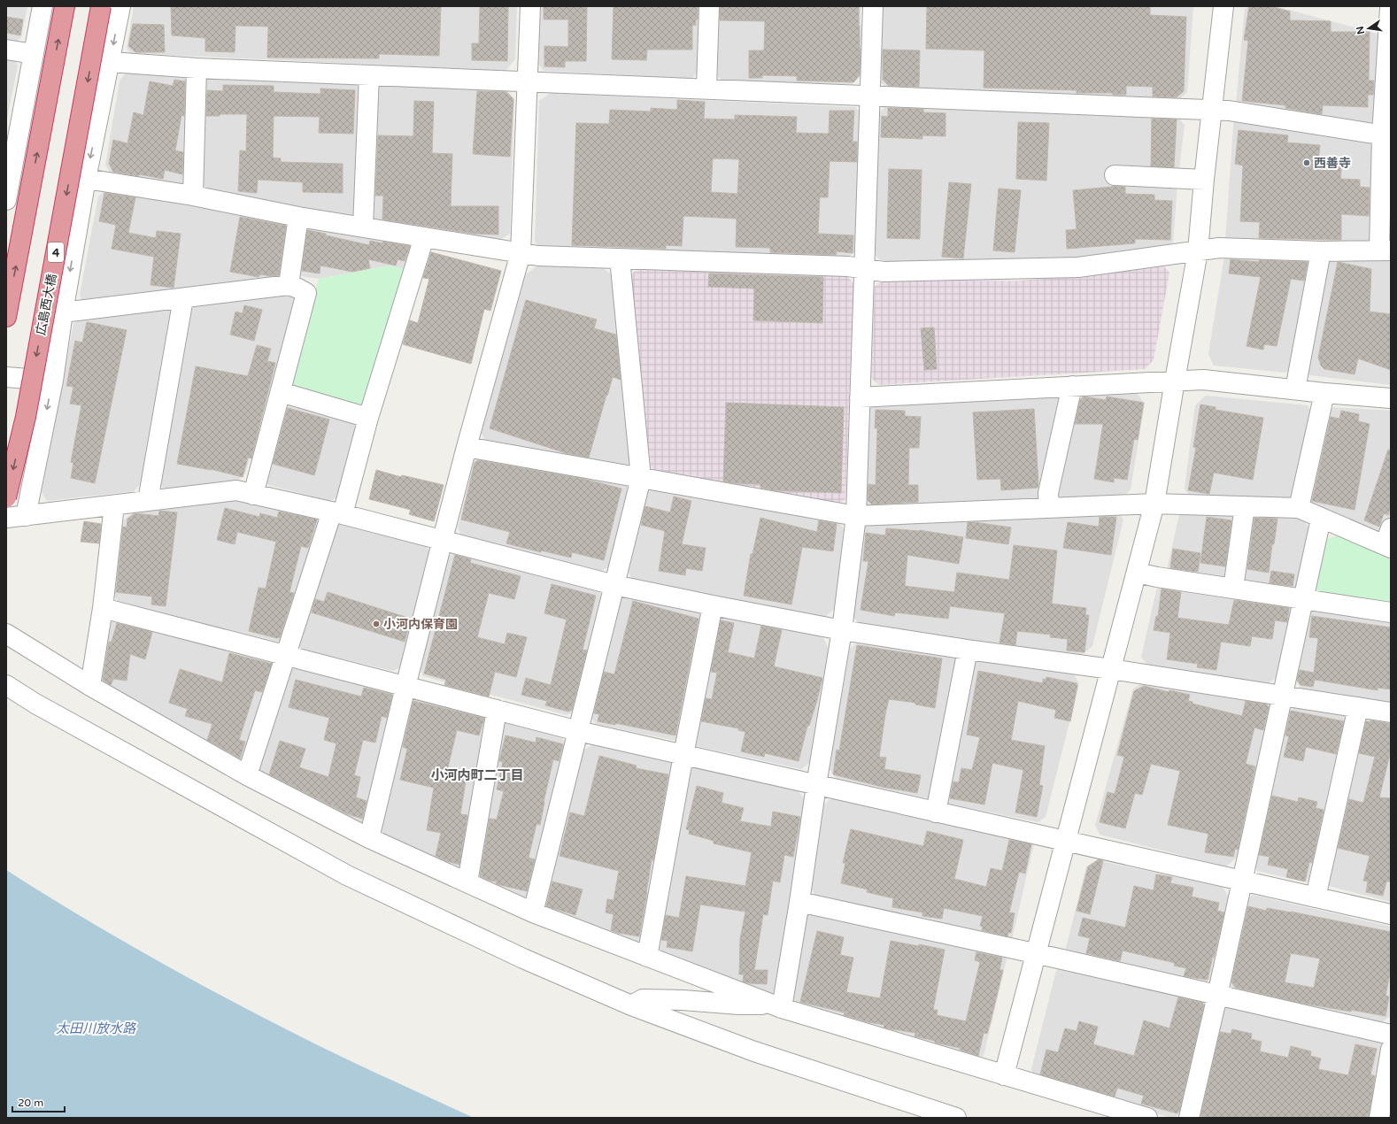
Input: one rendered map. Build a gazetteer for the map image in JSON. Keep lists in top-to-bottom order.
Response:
{
  "streets": {
    "highway": ["4", "広島西大橋"]
  },
  "districts": ["小河内町二丁目"],
  "water": ["太田川放水路"],
  "places": ["西善寺", "小河内保育園"],
  "scale_bar": "20 m",
  "north": "left"
}
